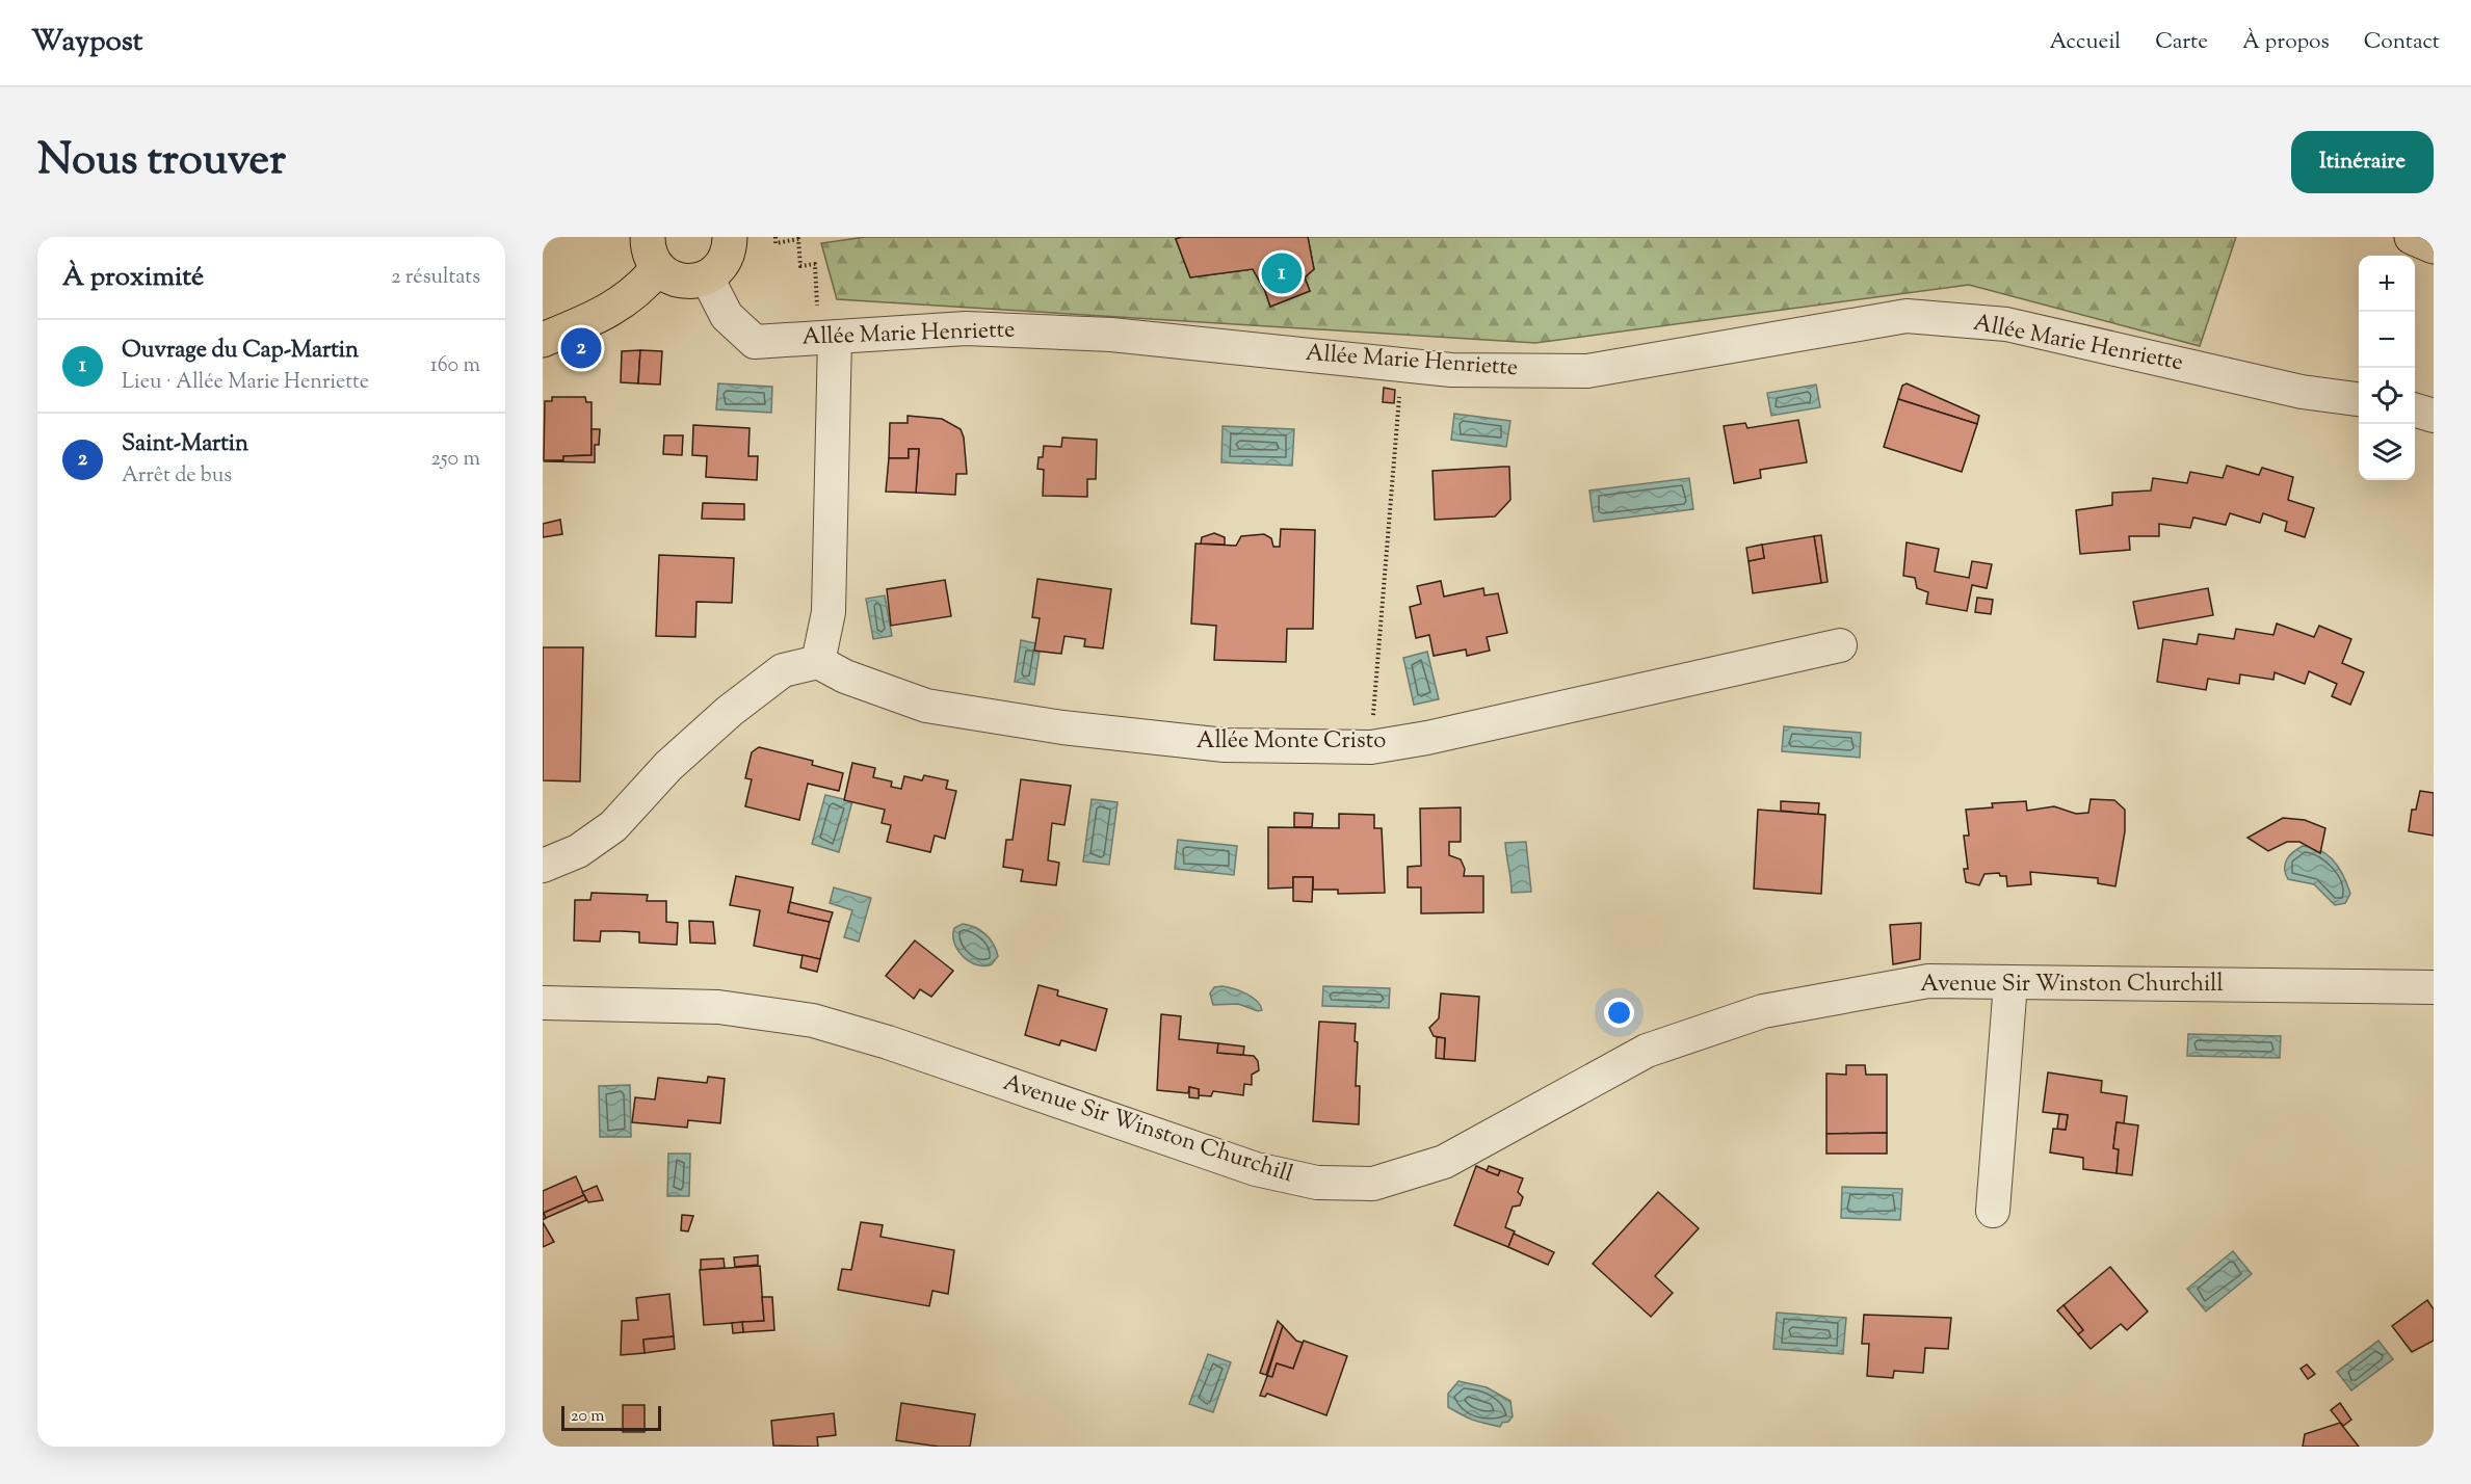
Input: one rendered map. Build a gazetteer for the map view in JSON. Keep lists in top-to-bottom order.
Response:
{
  "streets": {
    "street": ["Allée Marie Henriette", "Allée Monte Cristo", "Avenue Sir Winston Churchill"]
  },
  "scale_bar": "20 m",
  "page": {
    "header": "Waypost",
    "nav": [
      "Accueil",
      "Carte",
      "À propos",
      "Contact"
    ],
    "title": "Nous trouver",
    "buttons": "Itinéraire",
    "heading": ["À proximité", "2 résultats"],
    "pins": ["1", "2"],
    "map_buttons": ["+", "−"],
    "list": [
      {
        "mark": "1",
        "name": "Ouvrage du Cap-Martin",
        "note": "Lieu · Allée Marie Henriette",
        "value": "160 m"
      },
      {
        "mark": "2",
        "name": "Saint-Martin",
        "note": "Arrêt de bus",
        "value": "250 m"
      }
    ],
    "scale": "20 m"
  }
}
